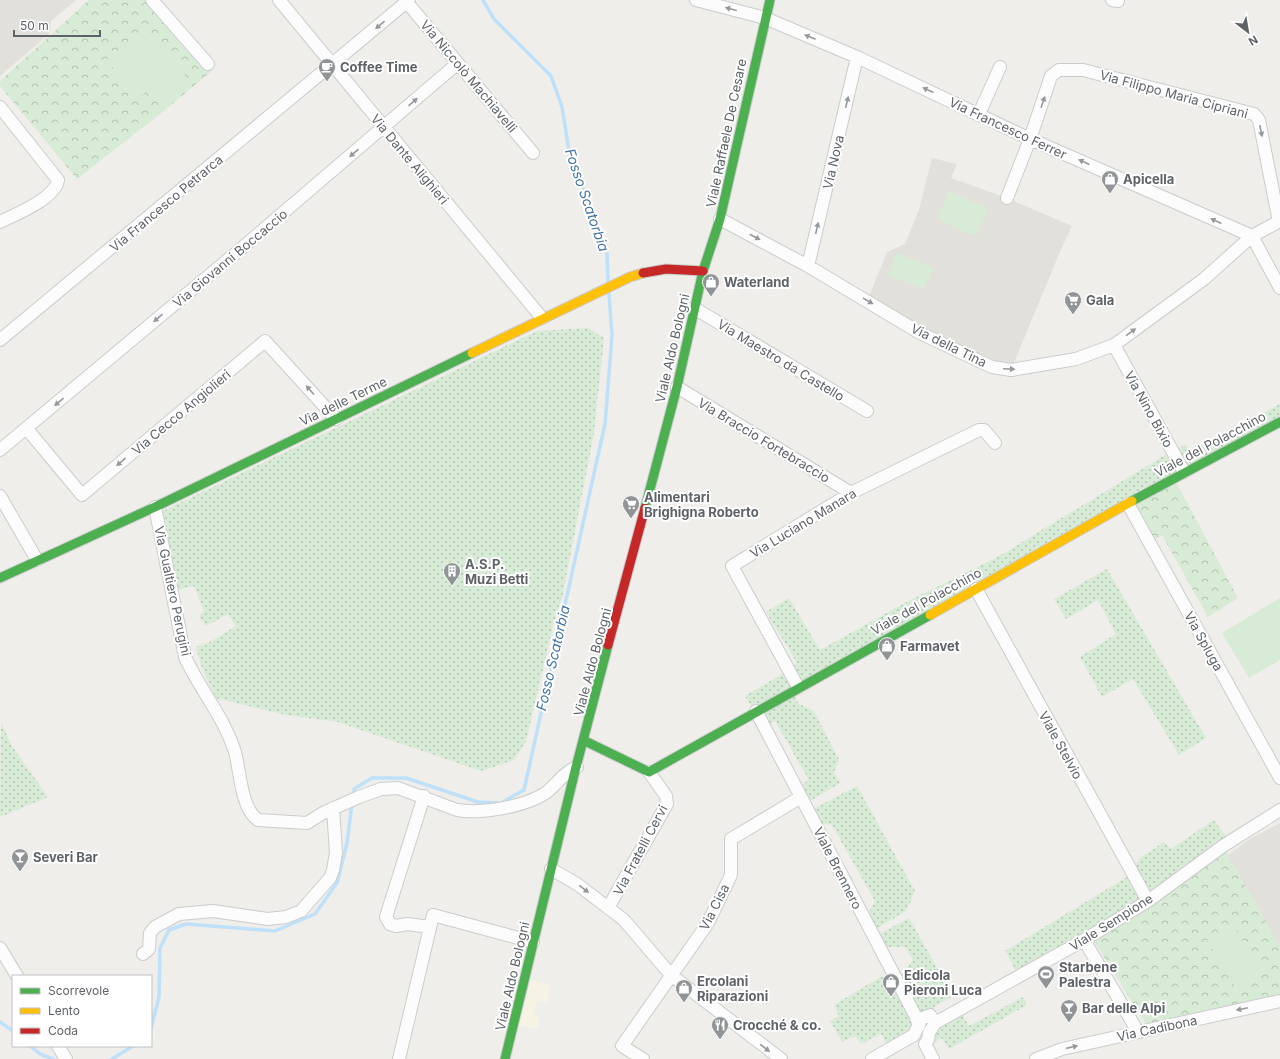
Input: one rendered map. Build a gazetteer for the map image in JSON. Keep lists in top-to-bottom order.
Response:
{
  "streets": {
    "street": [
      "Via Niccolò Machiavelli",
      "Via Filippo Maria Cipriani",
      "Via Francesco Ferrer",
      "Viale Raffaele De Cesare",
      "Via Dante Alighieri",
      "Via Nova",
      "Via Francesco Petrarca",
      "Via Giovanni Boccaccio",
      "Via della Tina",
      "Viale Aldo Bologni",
      "Via Maestro da Castello",
      "Via delle Terme",
      "Via Nino Bixio",
      "Via Cecco Angiolieri",
      "Via Braccio Fortebraccio",
      "Viale del Polacchino",
      "Via Luciano Manara",
      "Via Gualtiero Perugini",
      "Via Spluga",
      "Viale Stelvio",
      "Via Fratelli Cervi",
      "Viale Brennero",
      "Via Cisa",
      "Viale Sempione",
      "Via Cadibona"
    ]
  },
  "crossings": [
    ["Via Niccolò Machiavelli", "Via Francesco Petrarca"],
    ["Via Niccolò Machiavelli", "Via Giovanni Boccaccio"],
    ["Via Filippo Maria Cipriani", "Via Francesco Ferrer"],
    ["Via Filippo Maria Cipriani", "Via della Tina"],
    ["Via Francesco Ferrer", "Viale Raffaele De Cesare"],
    ["Via Francesco Ferrer", "Via Nova"],
    ["Via Francesco Ferrer", "Via della Tina"],
    ["Viale Raffaele De Cesare", "Via della Tina"],
    ["Viale Raffaele De Cesare", "Viale Aldo Bologni"],
    ["Viale Raffaele De Cesare", "Via delle Terme"],
    ["Via Dante Alighieri", "Via Francesco Petrarca"],
    ["Via Dante Alighieri", "Via Giovanni Boccaccio"],
    ["Via Dante Alighieri", "Via delle Terme"],
    ["Via Nova", "Via della Tina"],
    ["Via Giovanni Boccaccio", "Via Cecco Angiolieri"],
    ["Via della Tina", "Via Nino Bixio"],
    ["Viale Aldo Bologni", "Via Maestro da Castello"],
    ["Viale Aldo Bologni", "Via delle Terme"],
    ["Viale Aldo Bologni", "Via Braccio Fortebraccio"],
    ["Viale Aldo Bologni", "Via Gualtiero Perugini"],
    ["Via delle Terme", "Via Cecco Angiolieri"],
    ["Via delle Terme", "Via Gualtiero Perugini"],
    ["Via Nino Bixio", "Viale del Polacchino"],
    ["Via Braccio Fortebraccio", "Via Luciano Manara"],
    ["Viale del Polacchino", "Via Luciano Manara"],
    ["Viale del Polacchino", "Via Spluga"],
    ["Viale del Polacchino", "Viale Stelvio"],
    ["Viale del Polacchino", "Via Fratelli Cervi"],
    ["Viale del Polacchino", "Viale Brennero"],
    ["Viale Stelvio", "Viale Sempione"],
    ["Viale Brennero", "Via Cisa"]
  ],
  "one_way": ["Via Francesco Ferrer", "Via Nova", "Via della Tina"],
  "water": ["Fosso Scatorbia"],
  "places": {
    "cafe": ["Coffee Time"],
    "shop": [
      "Apicella",
      "Waterland",
      "Farmavet",
      "Edicola Pieroni Luca",
      "Ercolani Riparazioni"
    ],
    "supermarket": ["Gala", "Alimentari Brighigna Roberto"],
    "building": ["A.S.P. Muzi Betti"],
    "bar": ["Severi Bar", "Bar delle Alpi"],
    "sports": ["Starbene Palestra"],
    "restaurant": ["Crocché & co."]
  },
  "legend": ["Scorrevole", "Lento", "Coda"],
  "scale_bar": "50 m",
  "north": "bottom right"
}
